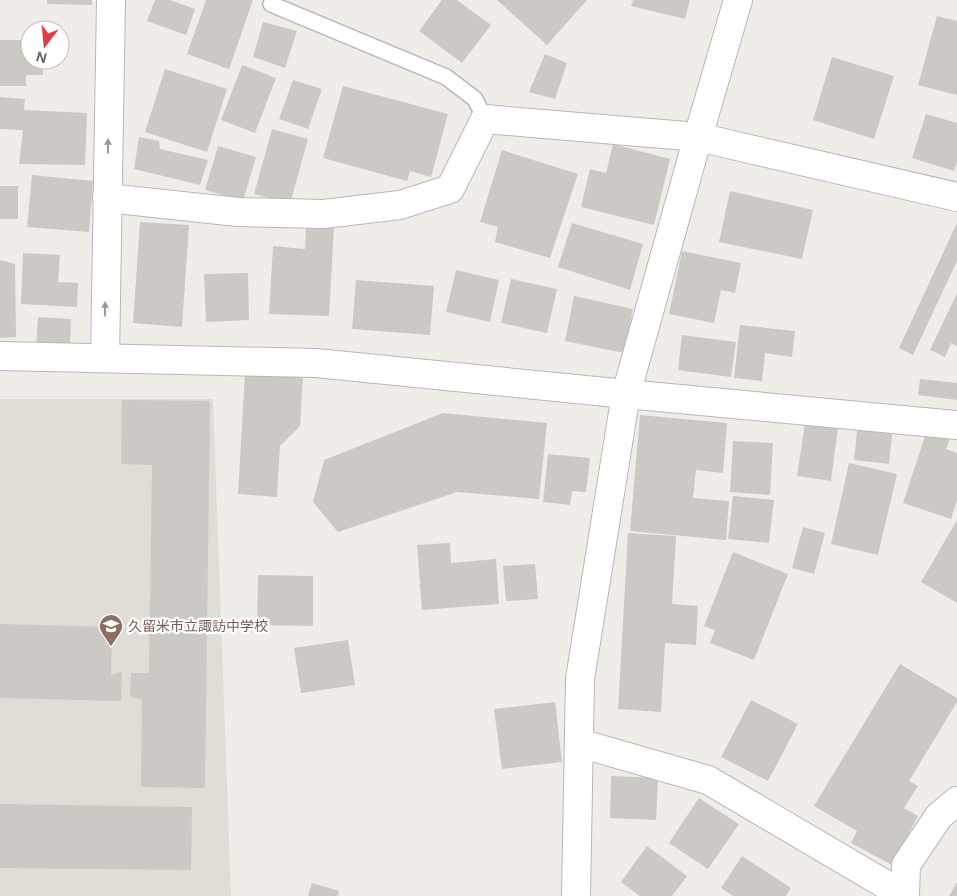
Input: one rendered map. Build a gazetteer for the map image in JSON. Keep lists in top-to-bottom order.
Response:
{
  "places": {
    "school or university": ["久留米市立諏訪中学校"]
  },
  "north": "bottom"
}
